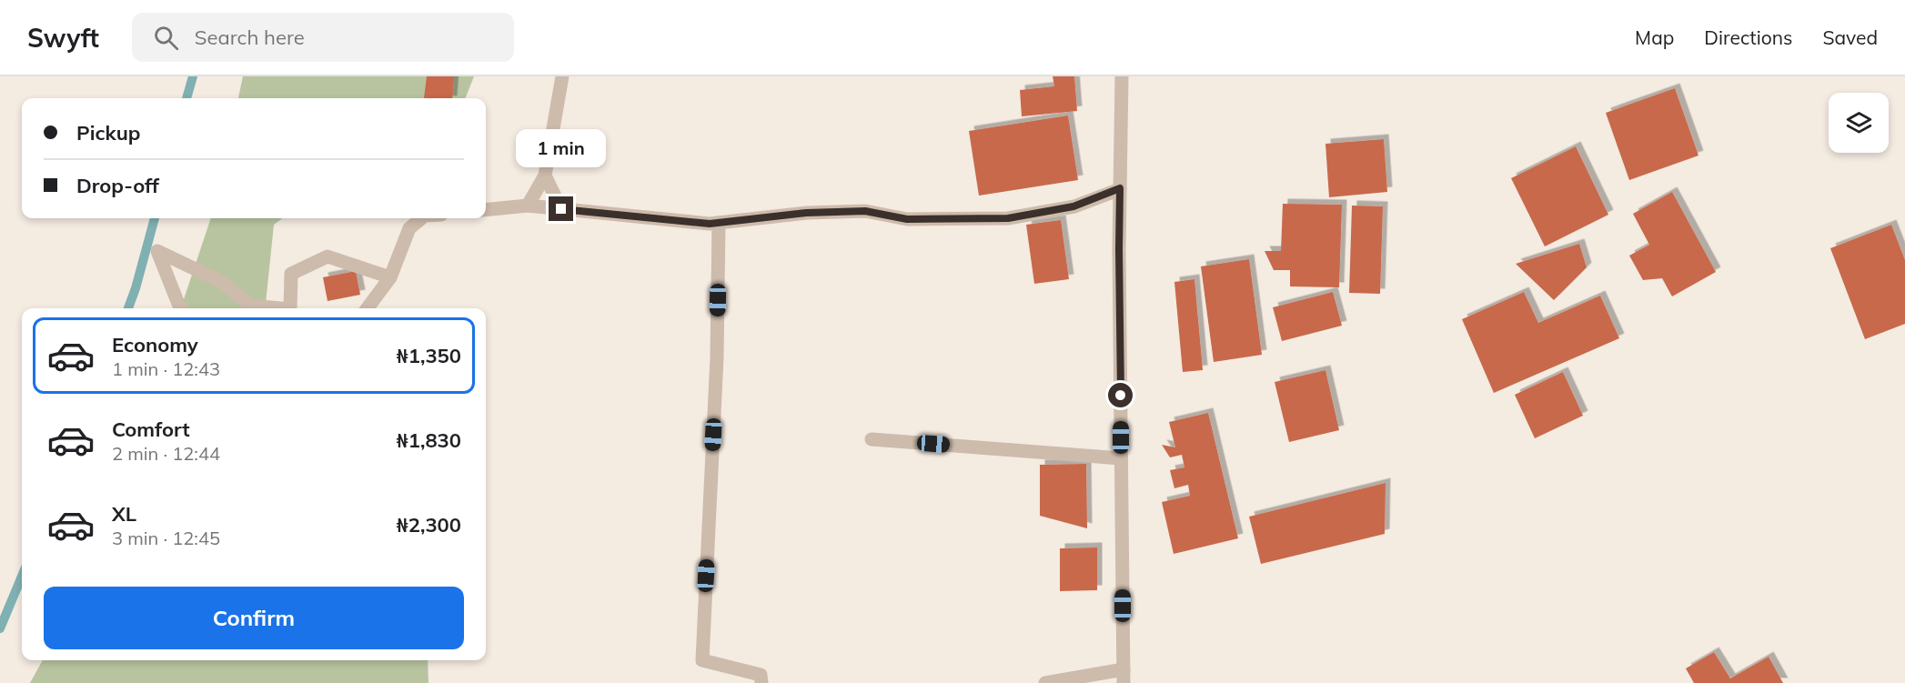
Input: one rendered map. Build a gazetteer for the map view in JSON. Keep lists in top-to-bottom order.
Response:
{
  "page": {
    "header": "Swyft",
    "search": "Search here",
    "nav": ["Map", "Directions", "Saved"],
    "banner": ["Pickup", "Drop-off"],
    "bubble": "1 min",
    "list": [
      {
        "name": "Economy",
        "note": "1 min · 12:43",
        "value": "₦1,350"
      },
      {
        "name": "Comfort",
        "note": "2 min · 12:44",
        "value": "₦1,830"
      },
      {
        "name": "XL",
        "note": "3 min · 12:45",
        "value": "₦2,300"
      }
    ],
    "buttons": "Confirm"
  }
}
